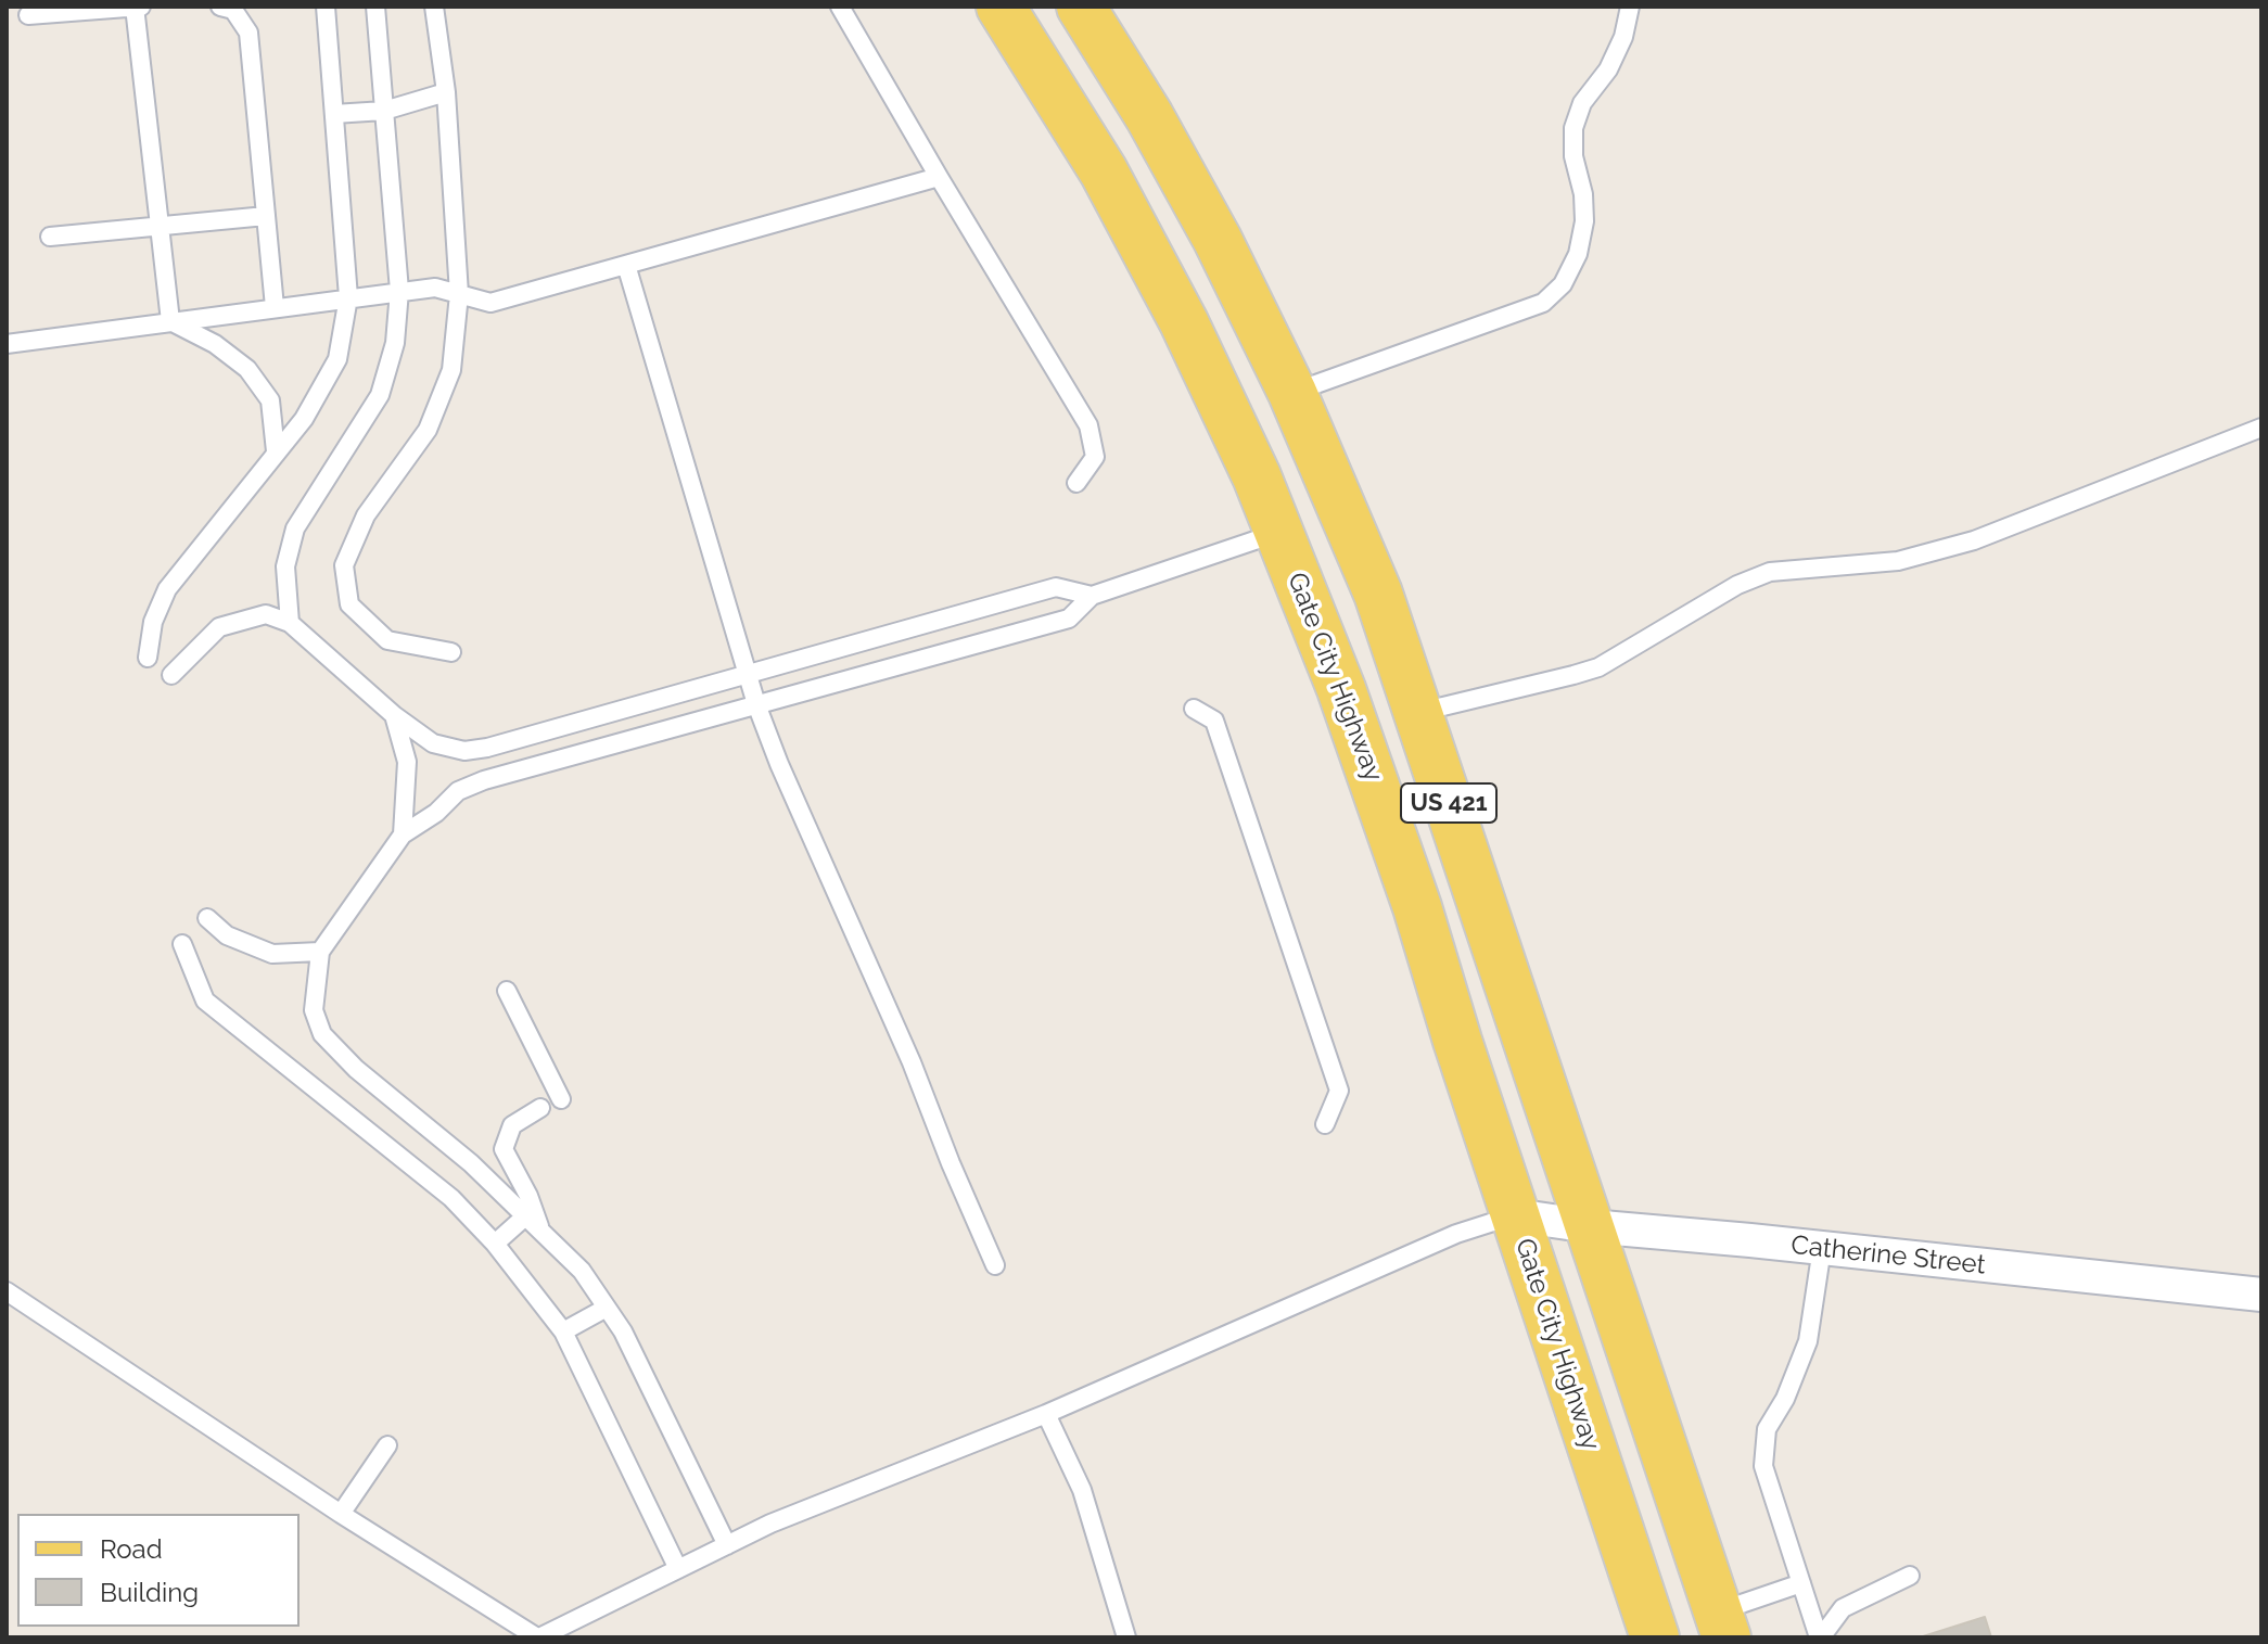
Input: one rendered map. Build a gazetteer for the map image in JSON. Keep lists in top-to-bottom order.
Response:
{
  "streets": {
    "main road": ["Gate City Highway", "US 421"],
    "street": ["Catherine Street"]
  },
  "crossings": [
    ["Gate City Highway", "Catherine Street"],
    ["US 421", "Catherine Street"]
  ],
  "legend": ["Road", "Building"]
}
